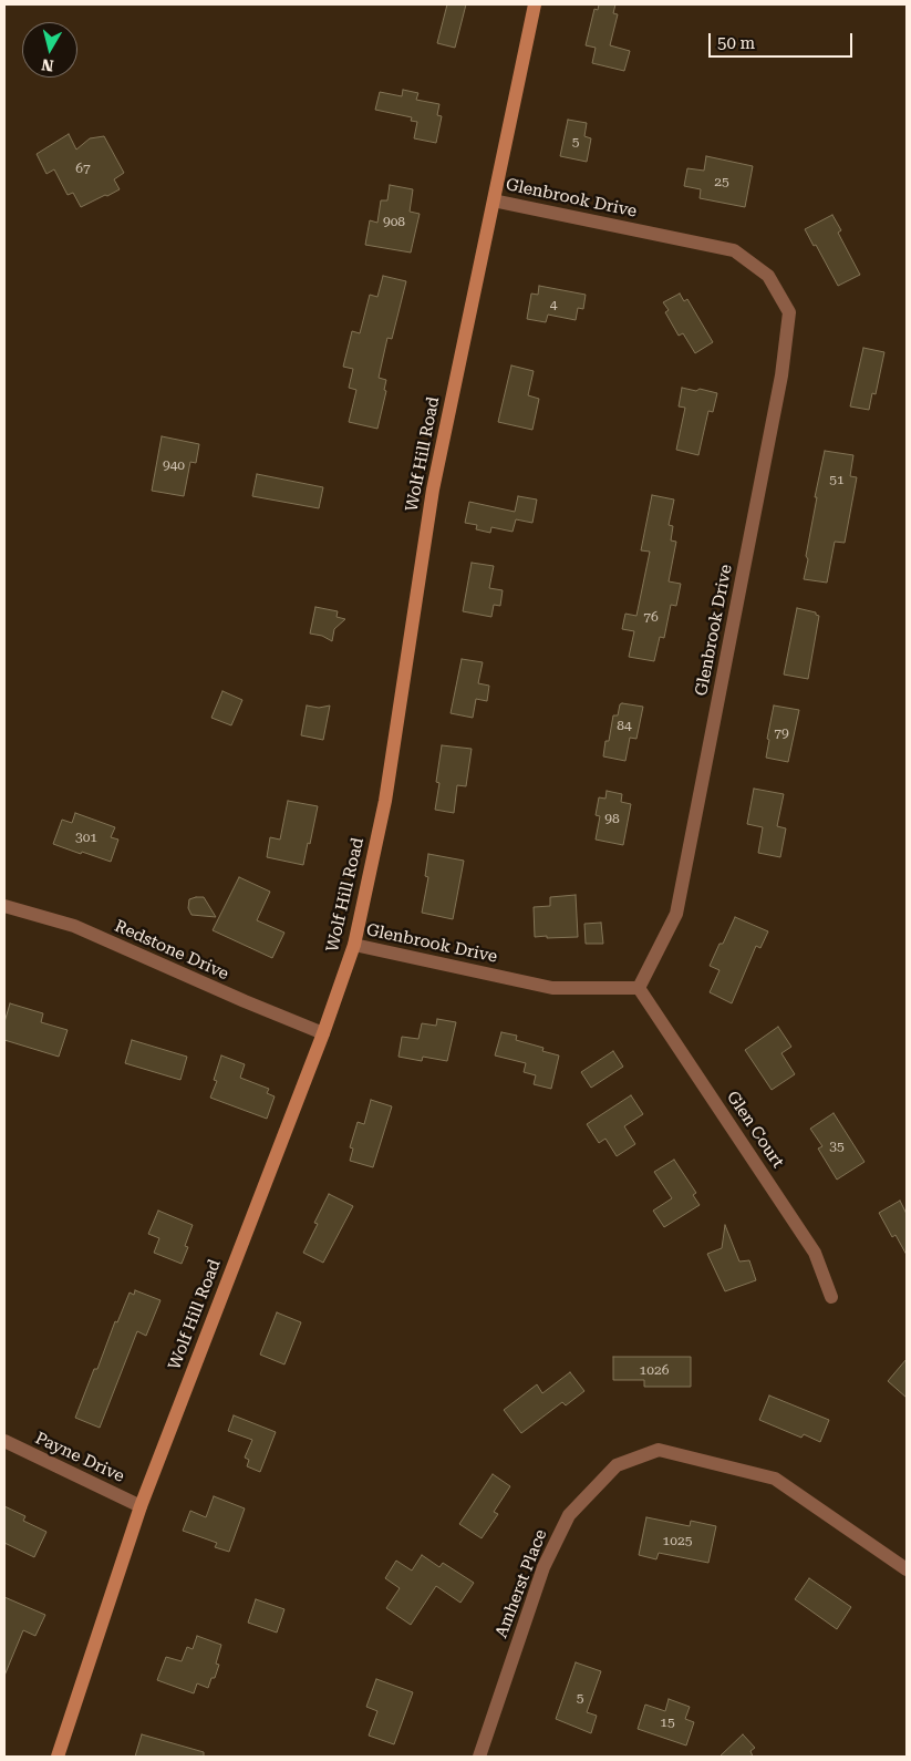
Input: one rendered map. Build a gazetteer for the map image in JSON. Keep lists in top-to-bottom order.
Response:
{
  "streets": {
    "street": [
      "Glenbrook Drive",
      "Wolf Hill Road",
      "Redstone Drive",
      "Glen Court",
      "Payne Drive",
      "Amherst Place"
    ]
  },
  "crossings": [
    ["Glenbrook Drive", "Wolf Hill Road"],
    ["Glenbrook Drive", "Glen Court"],
    ["Wolf Hill Road", "Redstone Drive"],
    ["Wolf Hill Road", "Payne Drive"]
  ],
  "house_numbers": [
    "5",
    "67",
    "25",
    "908",
    "4",
    "940",
    "51",
    "76",
    "84",
    "79",
    "98",
    "301",
    "35",
    "1026",
    "1025",
    "5",
    "15"
  ],
  "scale_bar": "50 m",
  "north": "bottom"
}
